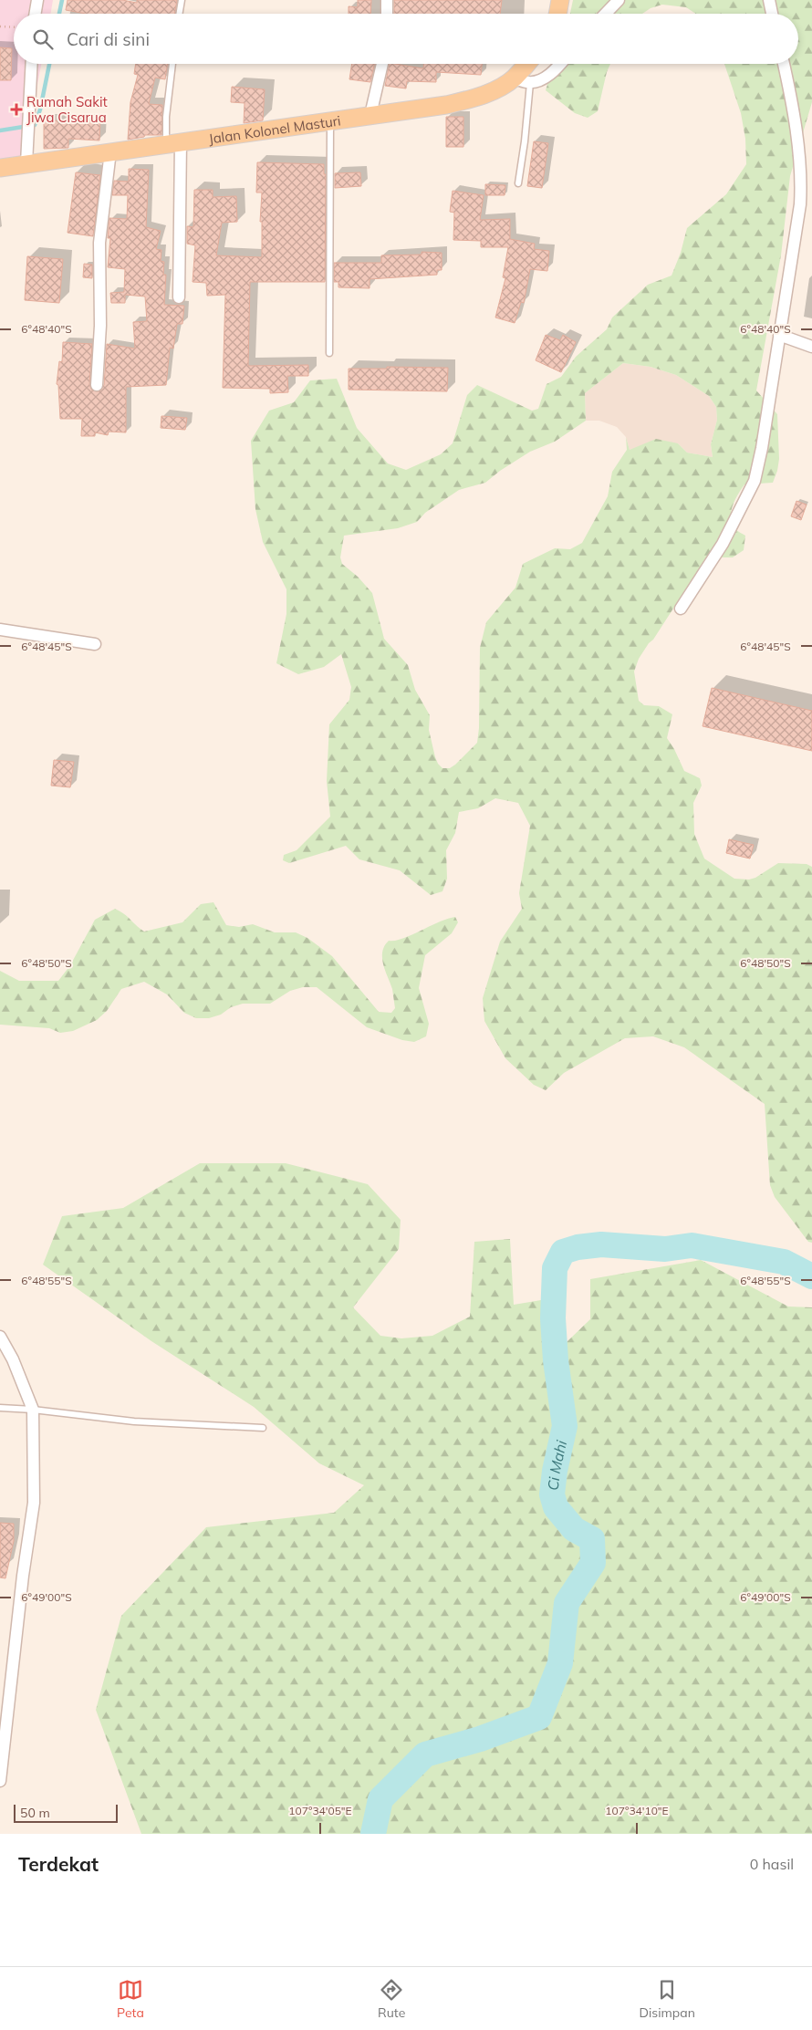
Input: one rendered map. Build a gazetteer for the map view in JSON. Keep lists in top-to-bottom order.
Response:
{
  "streets": {
    "main road": ["Jalan Kolonel Masturi"]
  },
  "water": ["Ci Mahi"],
  "places": {
    "health": ["Rumah Sakit Jiwa Cisarua"]
  },
  "scale_bar": "50 m",
  "page": {
    "search": "Cari di sini",
    "scale": "50 m",
    "heading": ["Terdekat", "0 hasil"],
    "nav": ["Peta", "Rute", "Disimpan"]
  },
  "coordinates": [
    "6°48'40\"S",
    "6°48'45\"S",
    "6°48'50\"S",
    "6°48'55\"S",
    "6°49'00\"S",
    "107°34'05\"E",
    "107°34'10\"E"
  ]
}
